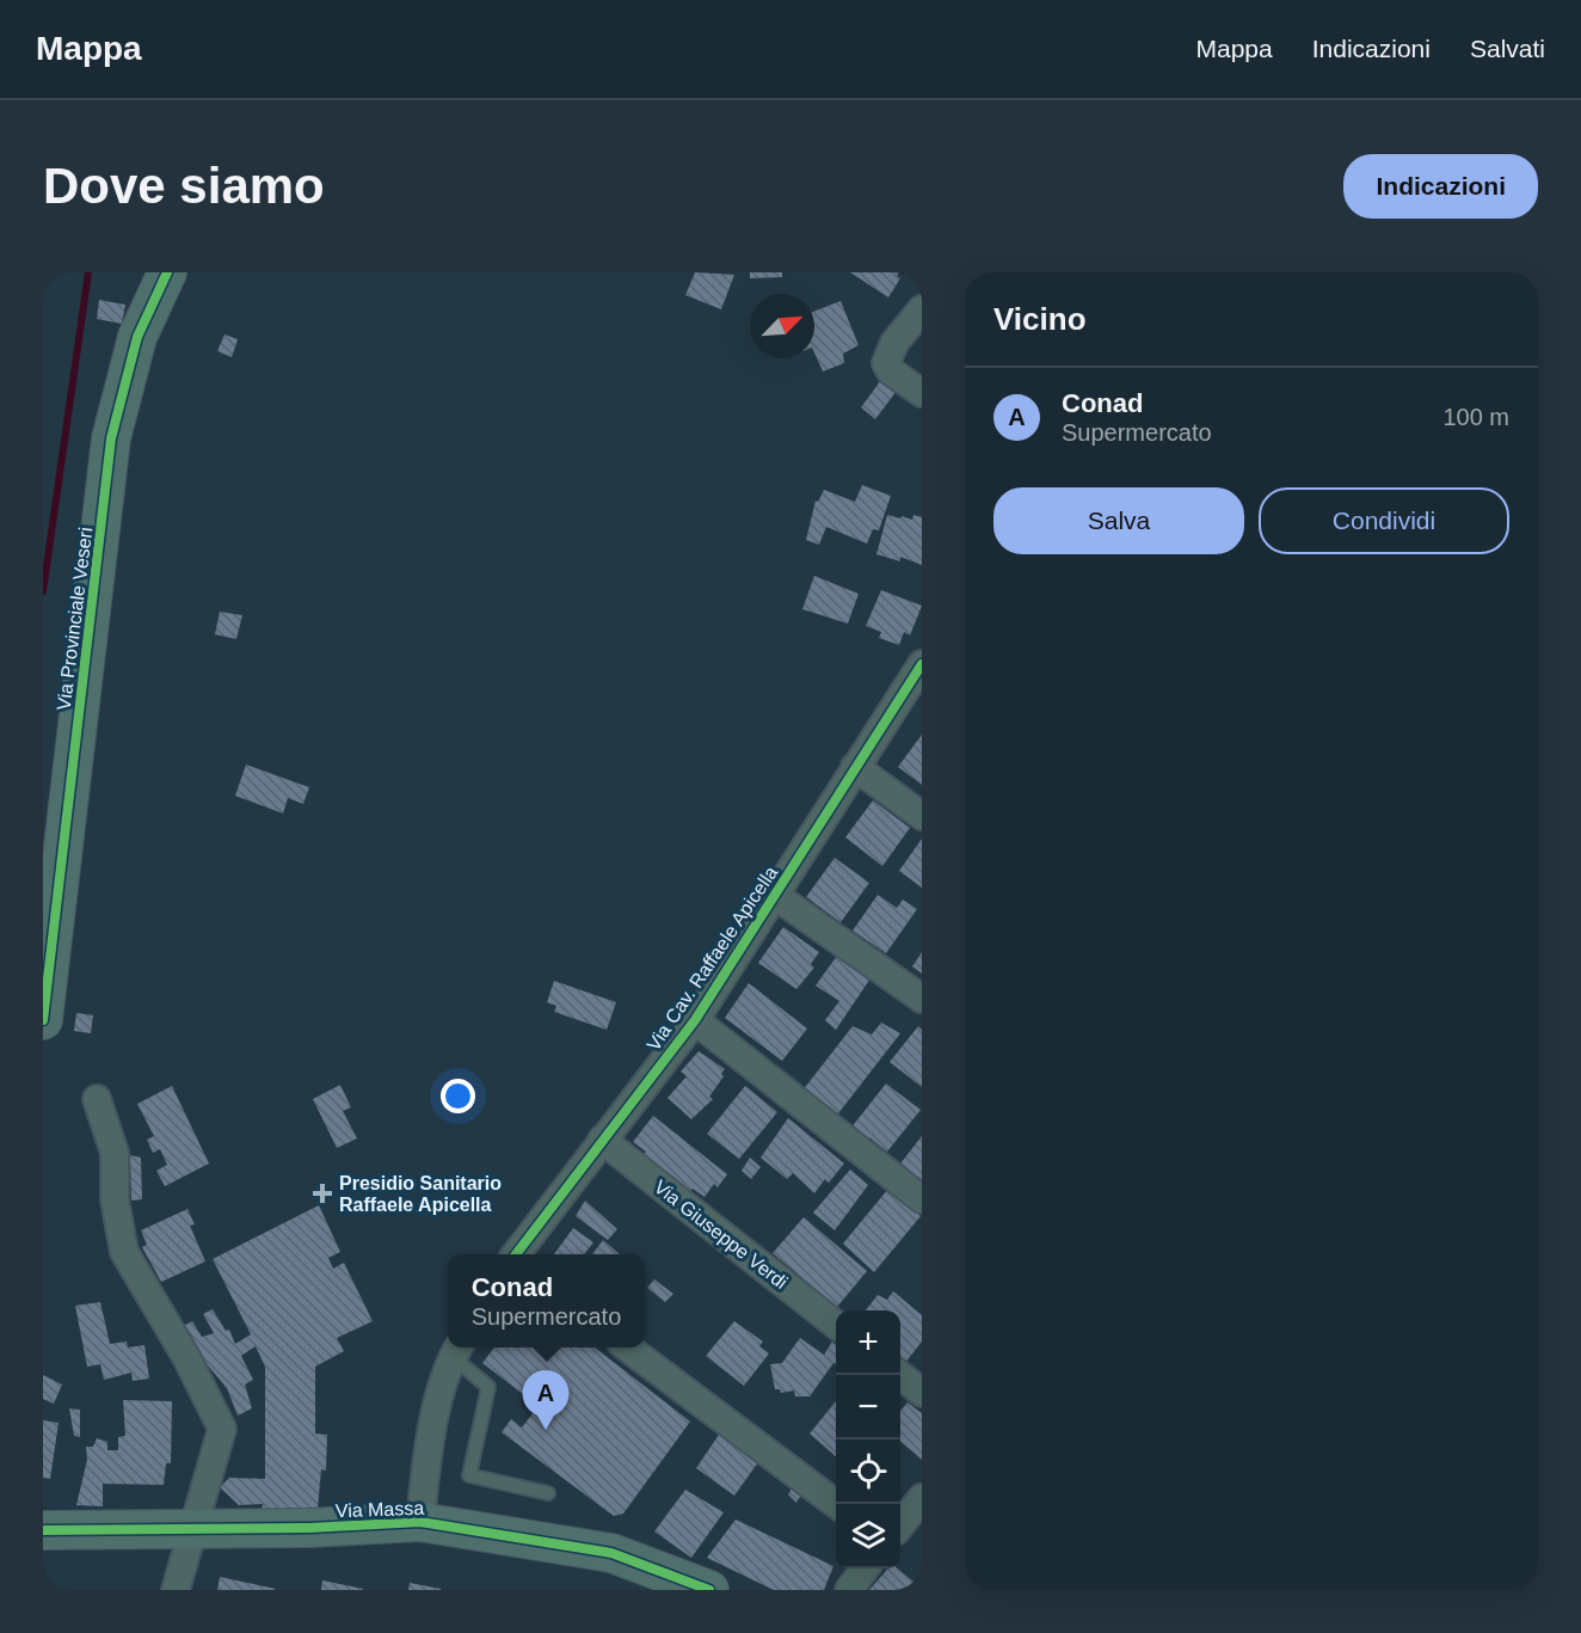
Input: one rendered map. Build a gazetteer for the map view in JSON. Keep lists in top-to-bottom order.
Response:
{
  "streets": {
    "street": [
      "Via Provinciale Veseri",
      "Via Cav. Raffaele Apicella",
      "Via Giuseppe Verdi",
      "Via Massa"
    ]
  },
  "crossings": [
    ["Via Cav. Raffaele Apicella", "Via Giuseppe Verdi"]
  ],
  "places": {
    "health": ["Presidio Sanitario Raffaele Apicella"]
  },
  "north": "top right",
  "page": {
    "header": "Mappa",
    "nav": ["Mappa", "Indicazioni", "Salvati"],
    "buttons": [
      "Indicazioni",
      ["Salva", "Condividi"]
    ],
    "title": "Dove siamo",
    "heading": "Vicino",
    "list": [
      {
        "mark": "A",
        "name": "Conad",
        "note": "Supermercato",
        "value": "100 m"
      }
    ],
    "popup": ["Conad", "Supermercato"],
    "map_buttons": ["+", "−"],
    "pins": "A"
  }
}
